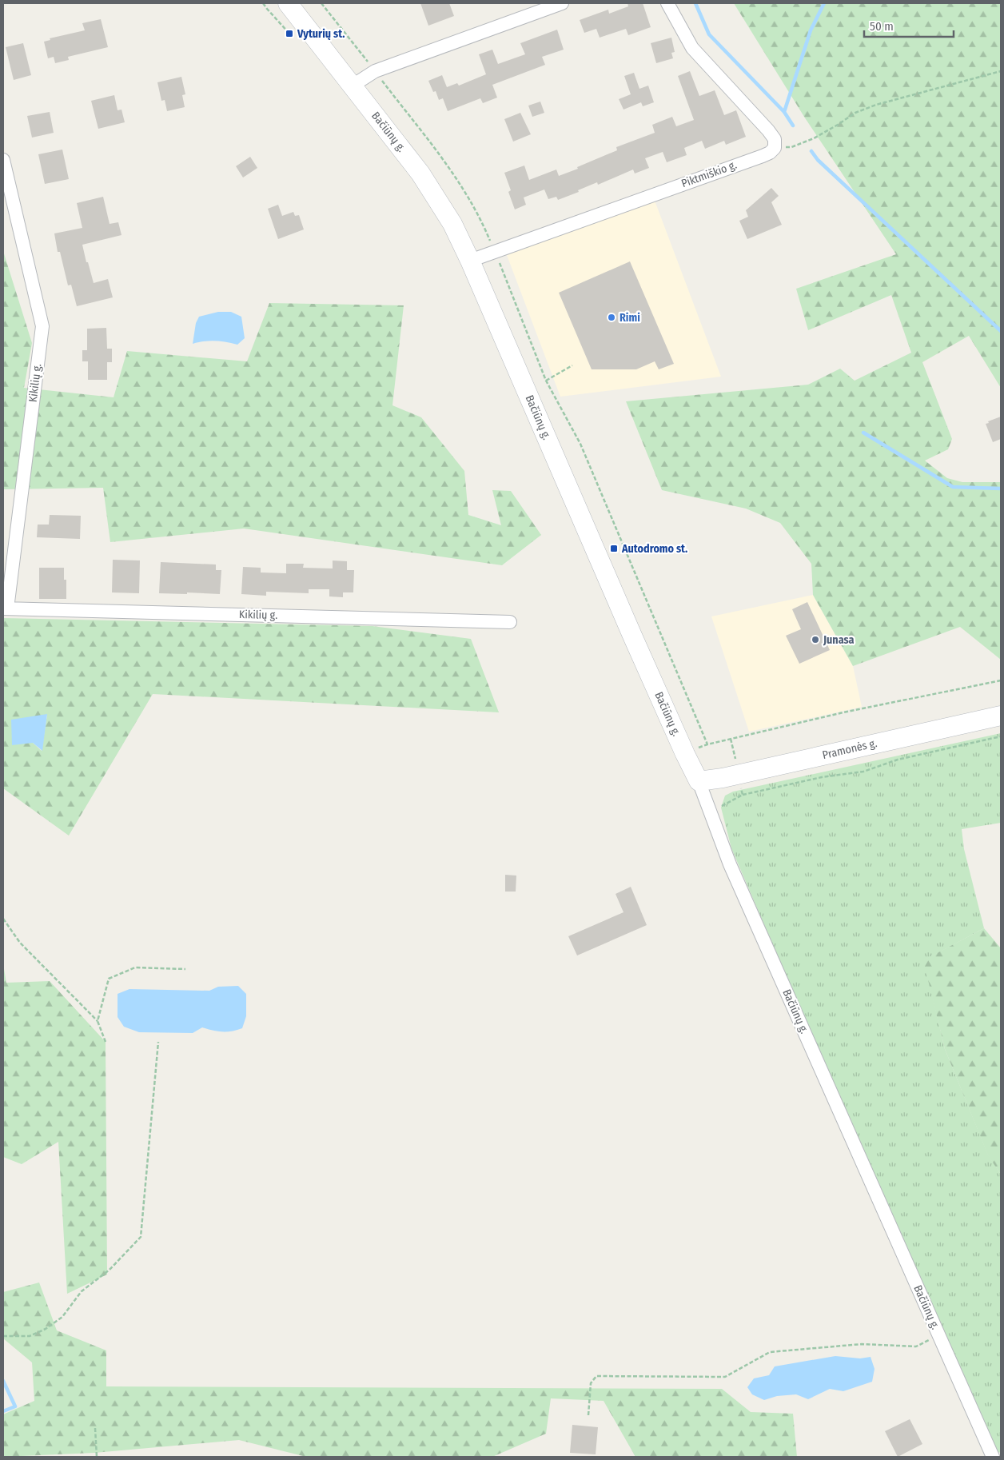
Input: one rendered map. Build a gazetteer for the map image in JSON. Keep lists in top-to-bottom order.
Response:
{
  "streets": {
    "main road": ["Bačiūnų g.", "Pramonės g."],
    "street": ["Piktmiškio g.", "Kikilių g."]
  },
  "crossings": [
    ["Bačiūnų g.", "Piktmiškio g."],
    ["Bačiūnų g.", "Pramonės g."]
  ],
  "places": {
    "transit": ["Vyturių st.", "Autodromo st."],
    "other": ["Rimi", "Junasa"]
  },
  "scale_bar": "50 m"
}
